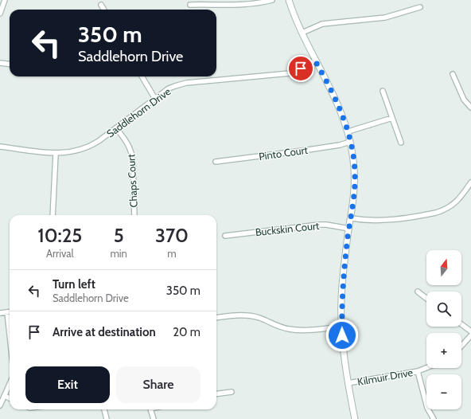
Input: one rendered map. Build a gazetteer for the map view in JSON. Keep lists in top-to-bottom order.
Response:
{
  "streets": {
    "street": [
      "Saddlehorn Drive",
      "Pinto Court",
      "Chaps Court",
      "Buckskin Court",
      "Kilmuir Drive"
    ]
  },
  "crossings": [
    ["Saddlehorn Drive", "Chaps Court"]
  ],
  "north": "top",
  "page": {
    "turn": ["350 m", "Saddlehorn Drive"],
    "eta": [
      "10:25",
      "Arrival",
      "5",
      "min",
      "370",
      "m"
    ],
    "map_buttons": ["+", "−"],
    "list": [
      {
        "name": "Turn left",
        "note": "Saddlehorn Drive",
        "value": "350 m"
      },
      {
        "name": "Arrive at destination",
        "value": "20 m"
      }
    ],
    "buttons": ["Exit", "Share"]
  }
}
